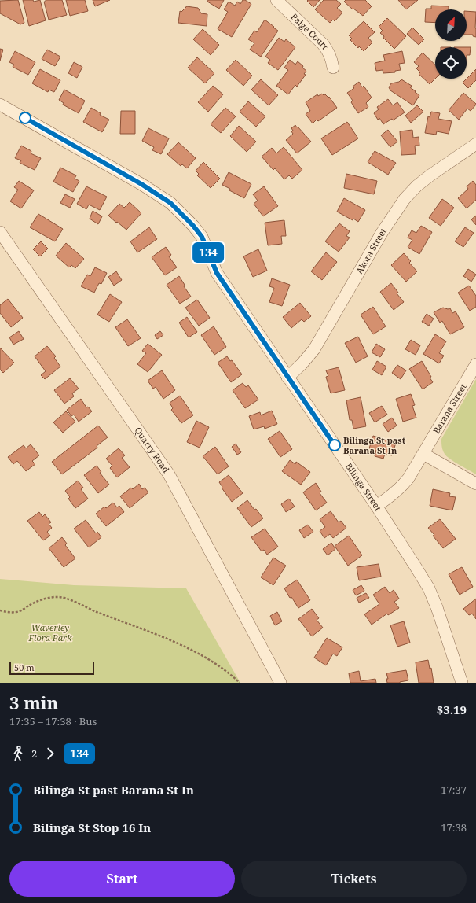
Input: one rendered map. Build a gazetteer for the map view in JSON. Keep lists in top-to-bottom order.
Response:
{
  "streets": {
    "street": [
      "Paige Court",
      "Akora Street",
      "Barana Street",
      "Quarry Road",
      "Bilinga Street"
    ]
  },
  "crossings": [
    ["Akora Street", "Bilinga Street"],
    ["Barana Street", "Bilinga Street"]
  ],
  "parks": ["Waverley Flora Park"],
  "places": ["Bilinga St past Barana St In"],
  "lines": ["bus line 134"],
  "scale_bar": "50 m",
  "north": "top right",
  "page": {
    "on_map": "134",
    "scale": "50 m",
    "heading": ["3 min", "17:35 – 17:38 · Bus", "$3.19"],
    "legs": ["2", "134"],
    "list": [
      {
        "name": "Bilinga St past Barana St In",
        "value": "17:37"
      },
      {
        "name": "Bilinga St Stop 16 In",
        "value": "17:38"
      }
    ],
    "buttons": ["Start", "Tickets"]
  }
}
